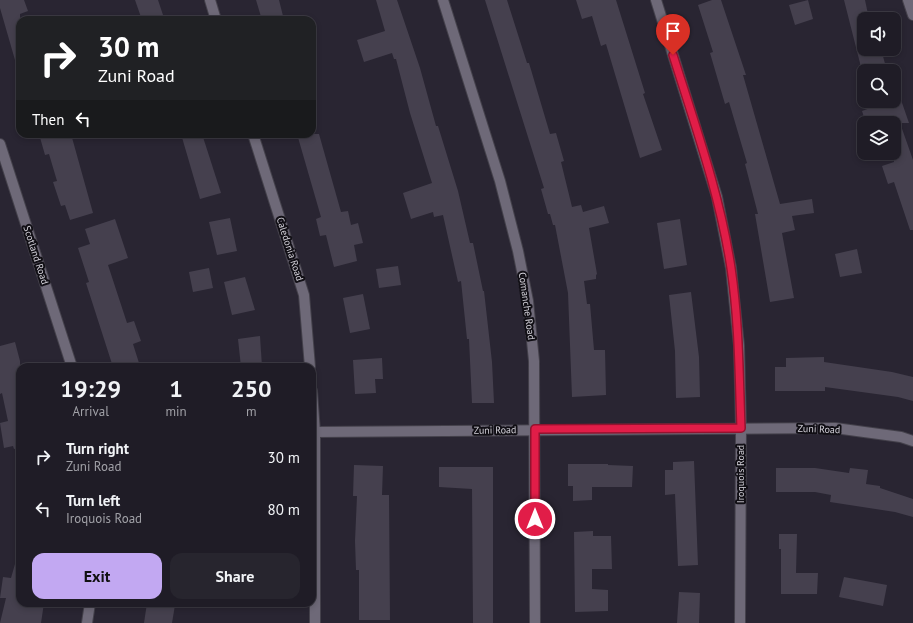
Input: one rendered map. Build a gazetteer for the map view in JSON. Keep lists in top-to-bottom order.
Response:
{
  "streets": {
    "street": [
      "Caledonia Road",
      "Scotland Road",
      "Comanche Road",
      "Zuni Road",
      "Iroquois Road"
    ]
  },
  "crossings": [
    ["Comanche Road", "Zuni Road"],
    ["Zuni Road", "Iroquois Road"]
  ],
  "page": {
    "turn": ["30 m", "Zuni Road"],
    "then": "Then",
    "eta": [
      "19:29",
      "Arrival",
      "1",
      "min",
      "250",
      "m"
    ],
    "list": [
      {
        "name": "Turn right",
        "note": "Zuni Road",
        "value": "30 m"
      },
      {
        "name": "Turn left",
        "note": "Iroquois Road",
        "value": "80 m"
      }
    ],
    "buttons": ["Exit", "Share"]
  }
}
